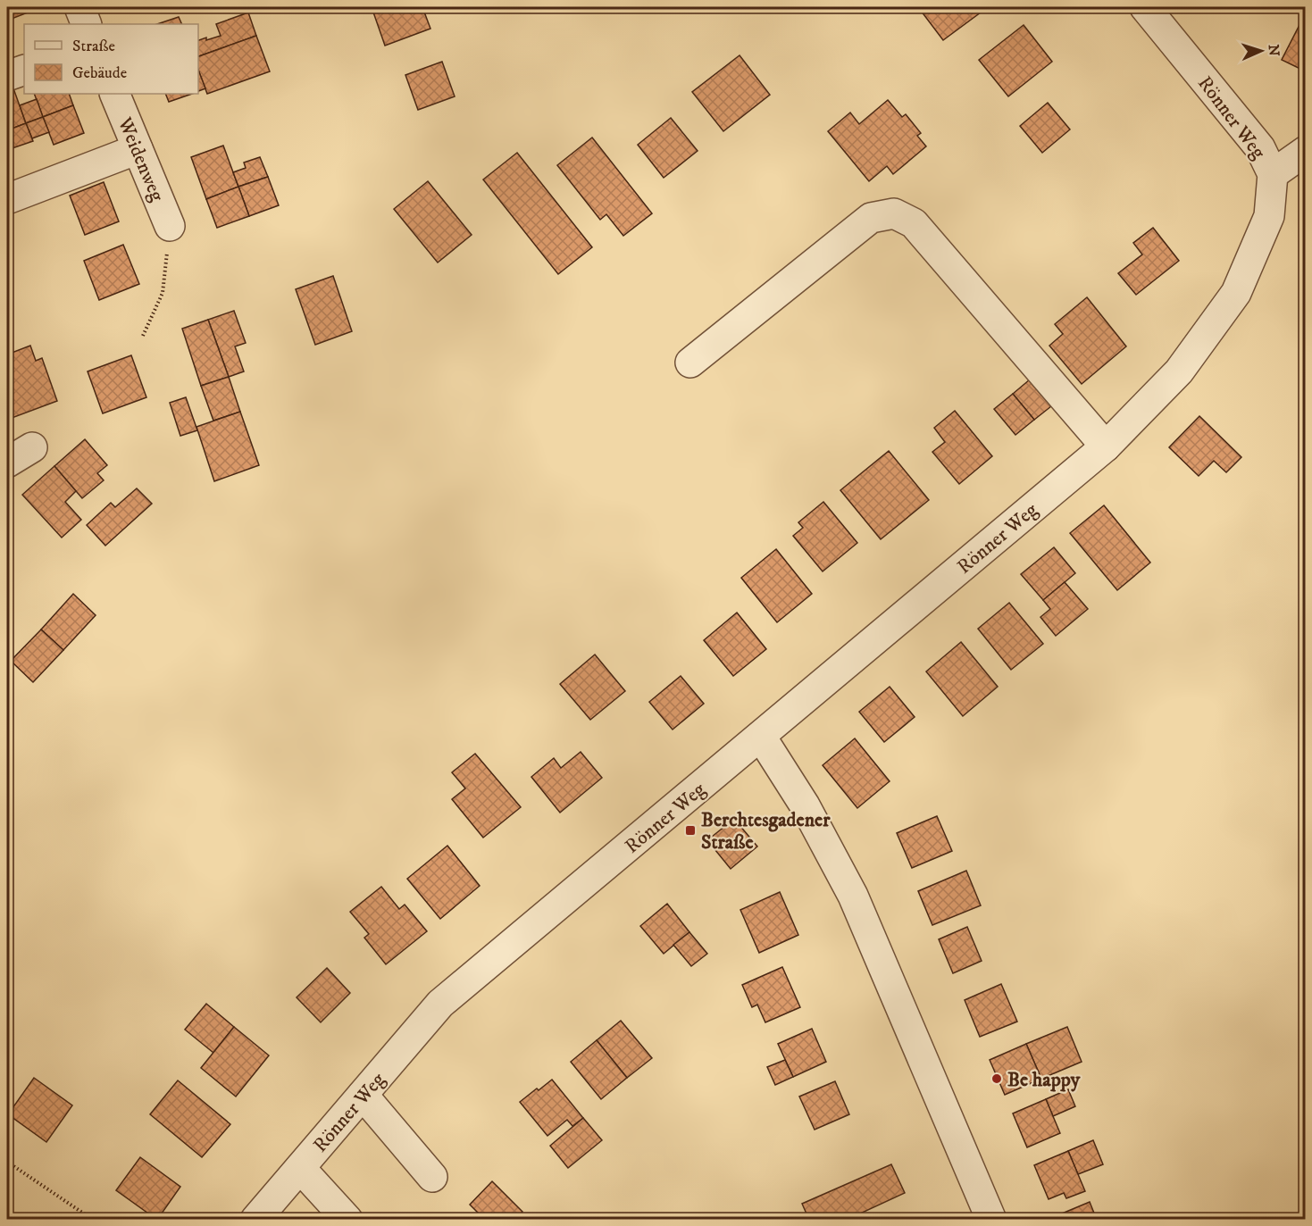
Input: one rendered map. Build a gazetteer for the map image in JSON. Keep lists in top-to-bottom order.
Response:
{
  "streets": {
    "street": ["Rönner Weg", "Weidenweg"]
  },
  "places": {
    "transit": ["Berchtesgadener Straße"],
    "other": ["Be happy"]
  },
  "legend": ["Straße", "Gebäude"],
  "north": "right"
}
